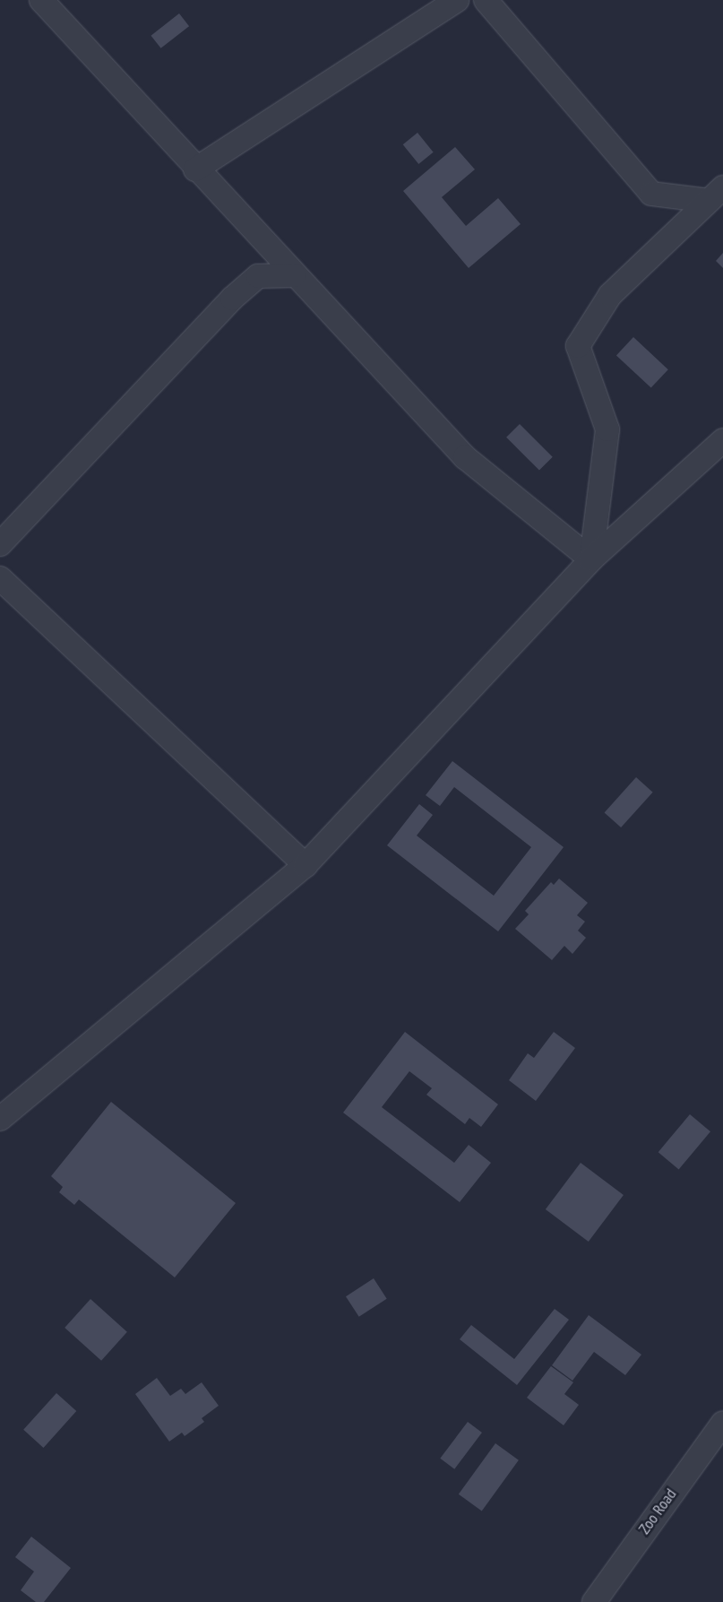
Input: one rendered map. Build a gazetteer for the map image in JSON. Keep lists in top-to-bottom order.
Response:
{
  "streets": {
    "street": ["Zoo Road"]
  }
}
